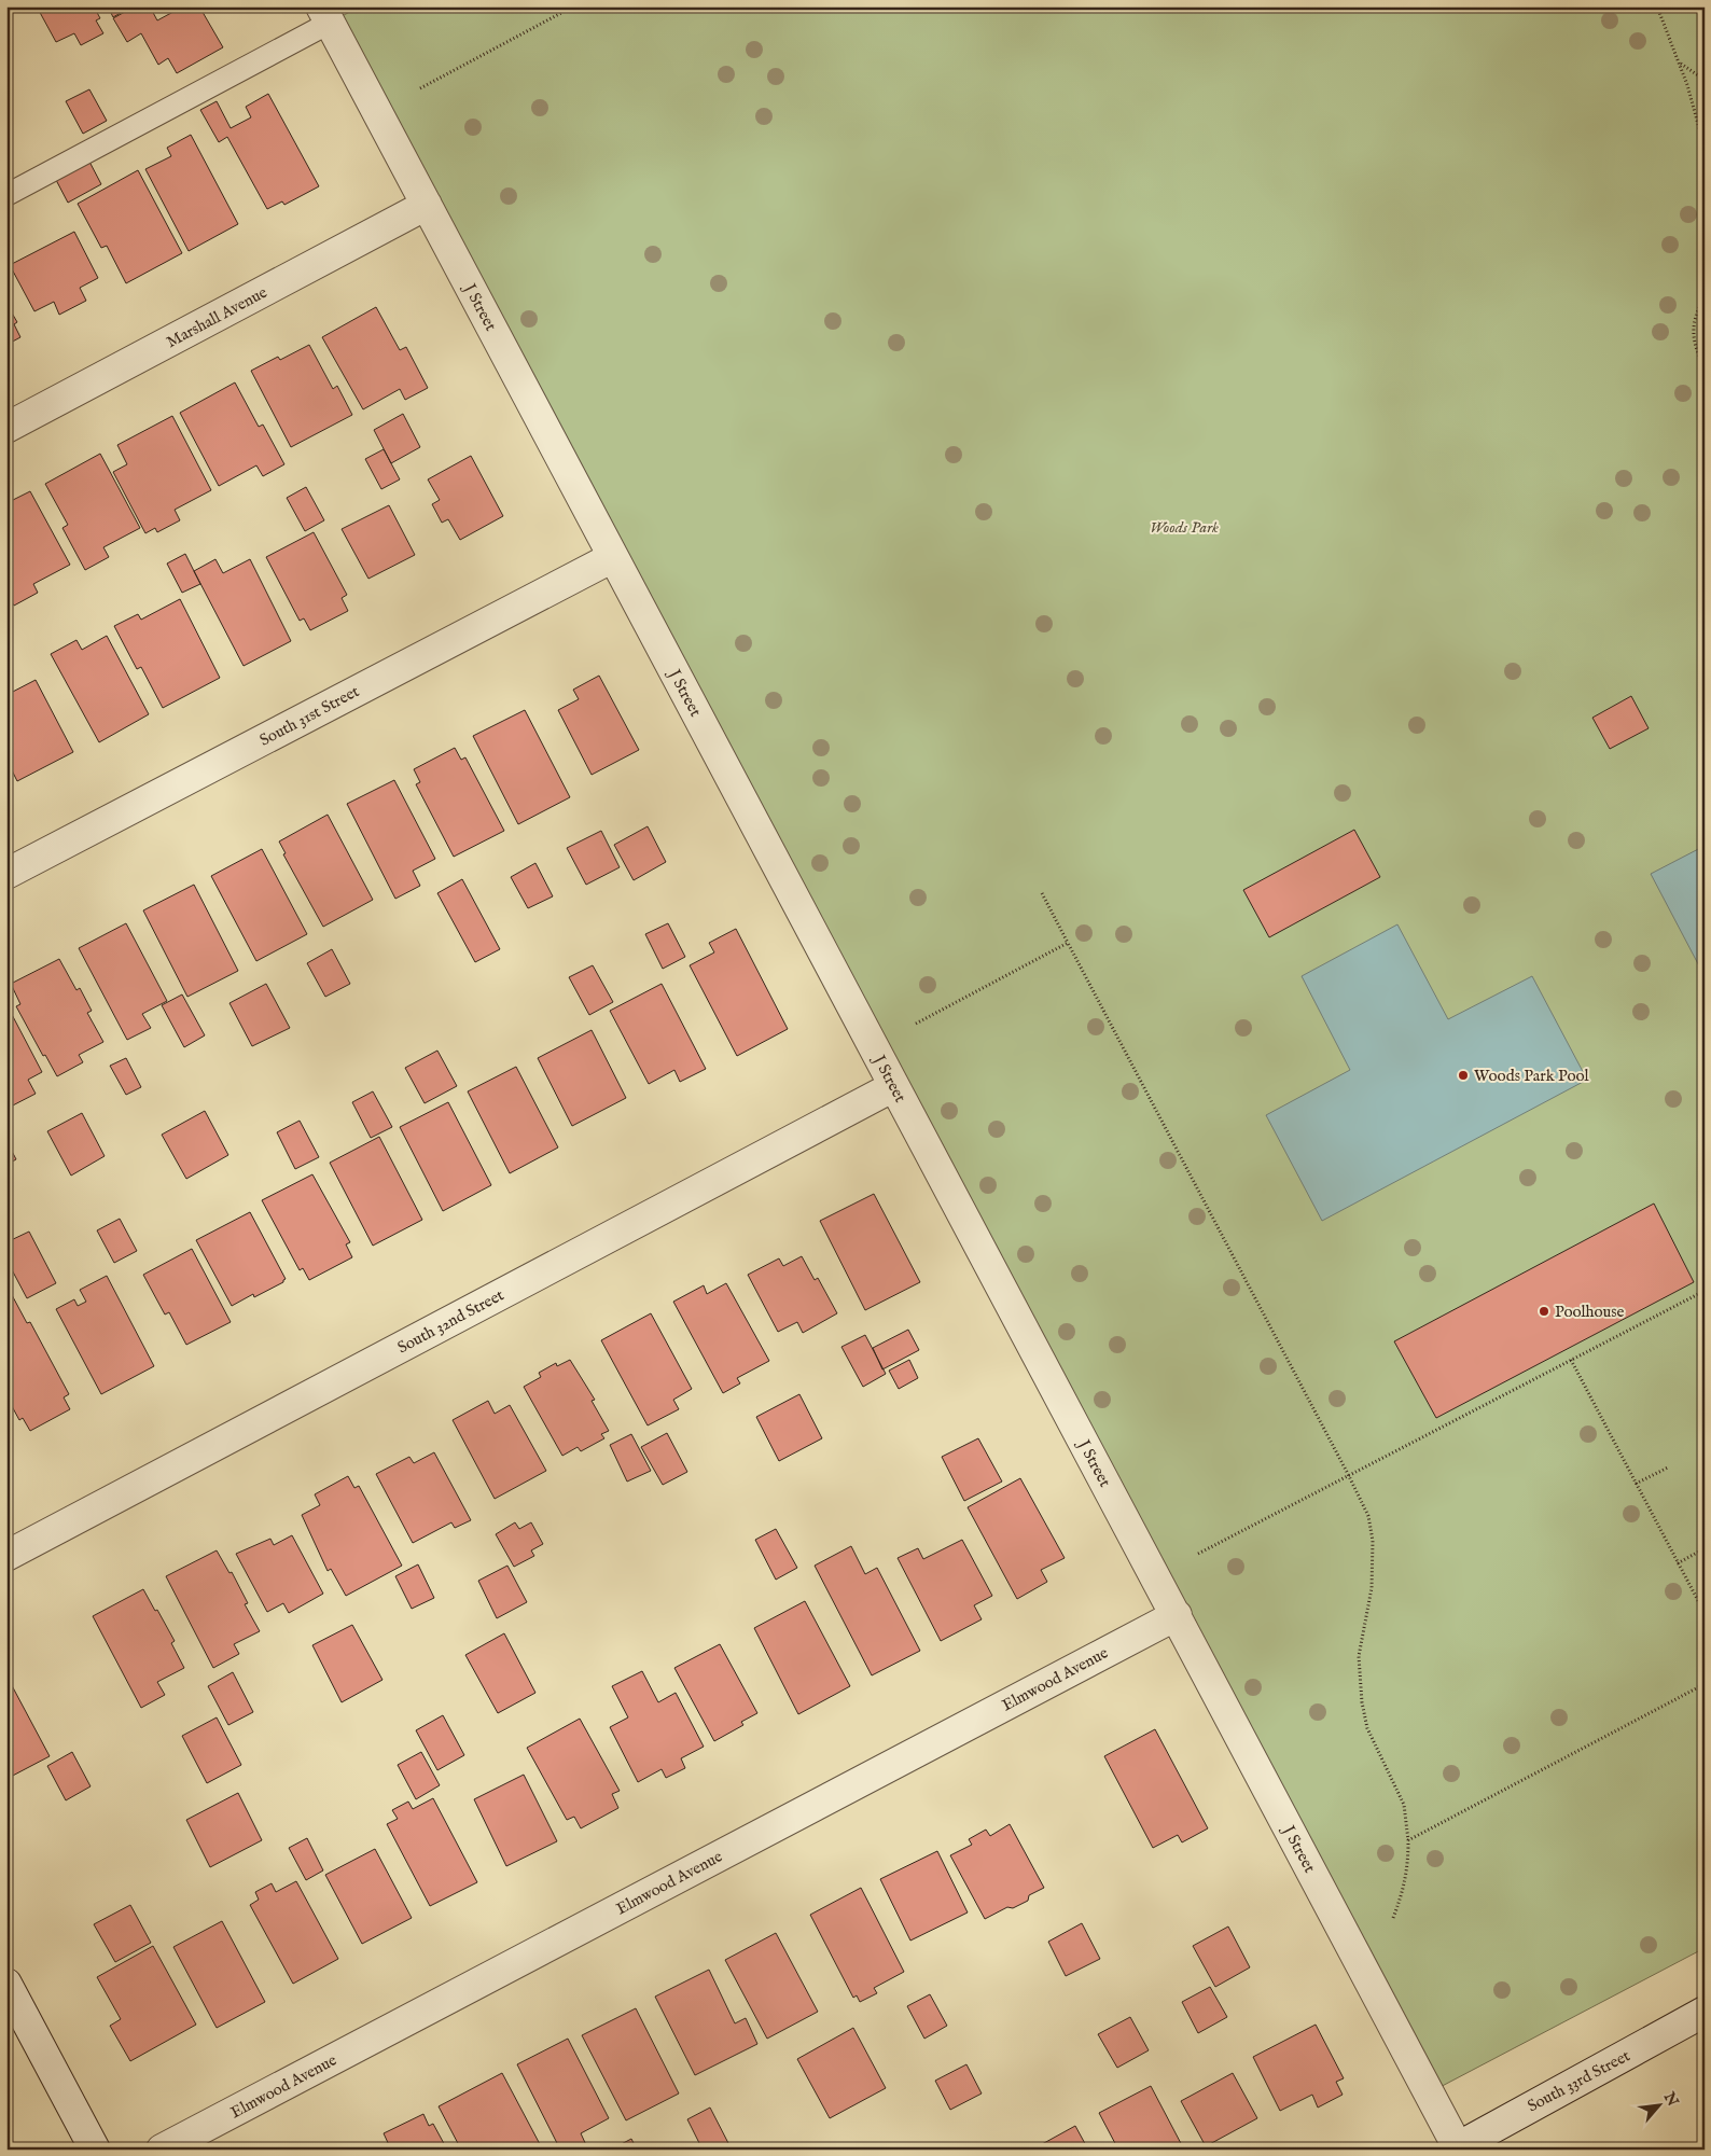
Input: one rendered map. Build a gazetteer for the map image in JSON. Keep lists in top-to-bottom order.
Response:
{
  "streets": {
    "street": [
      "J Street",
      "Marshall Avenue",
      "South 31st Street",
      "South 32nd Street",
      "Elmwood Avenue",
      "South 33rd Street"
    ]
  },
  "crossings": [
    ["J Street", "Marshall Avenue"],
    ["J Street", "South 31st Street"],
    ["J Street", "South 32nd Street"],
    ["J Street", "Elmwood Avenue"],
    ["J Street", "South 33rd Street"]
  ],
  "parks": ["Woods Park"],
  "places": ["Woods Park Pool", "Poolhouse"],
  "north": "top right"
}
